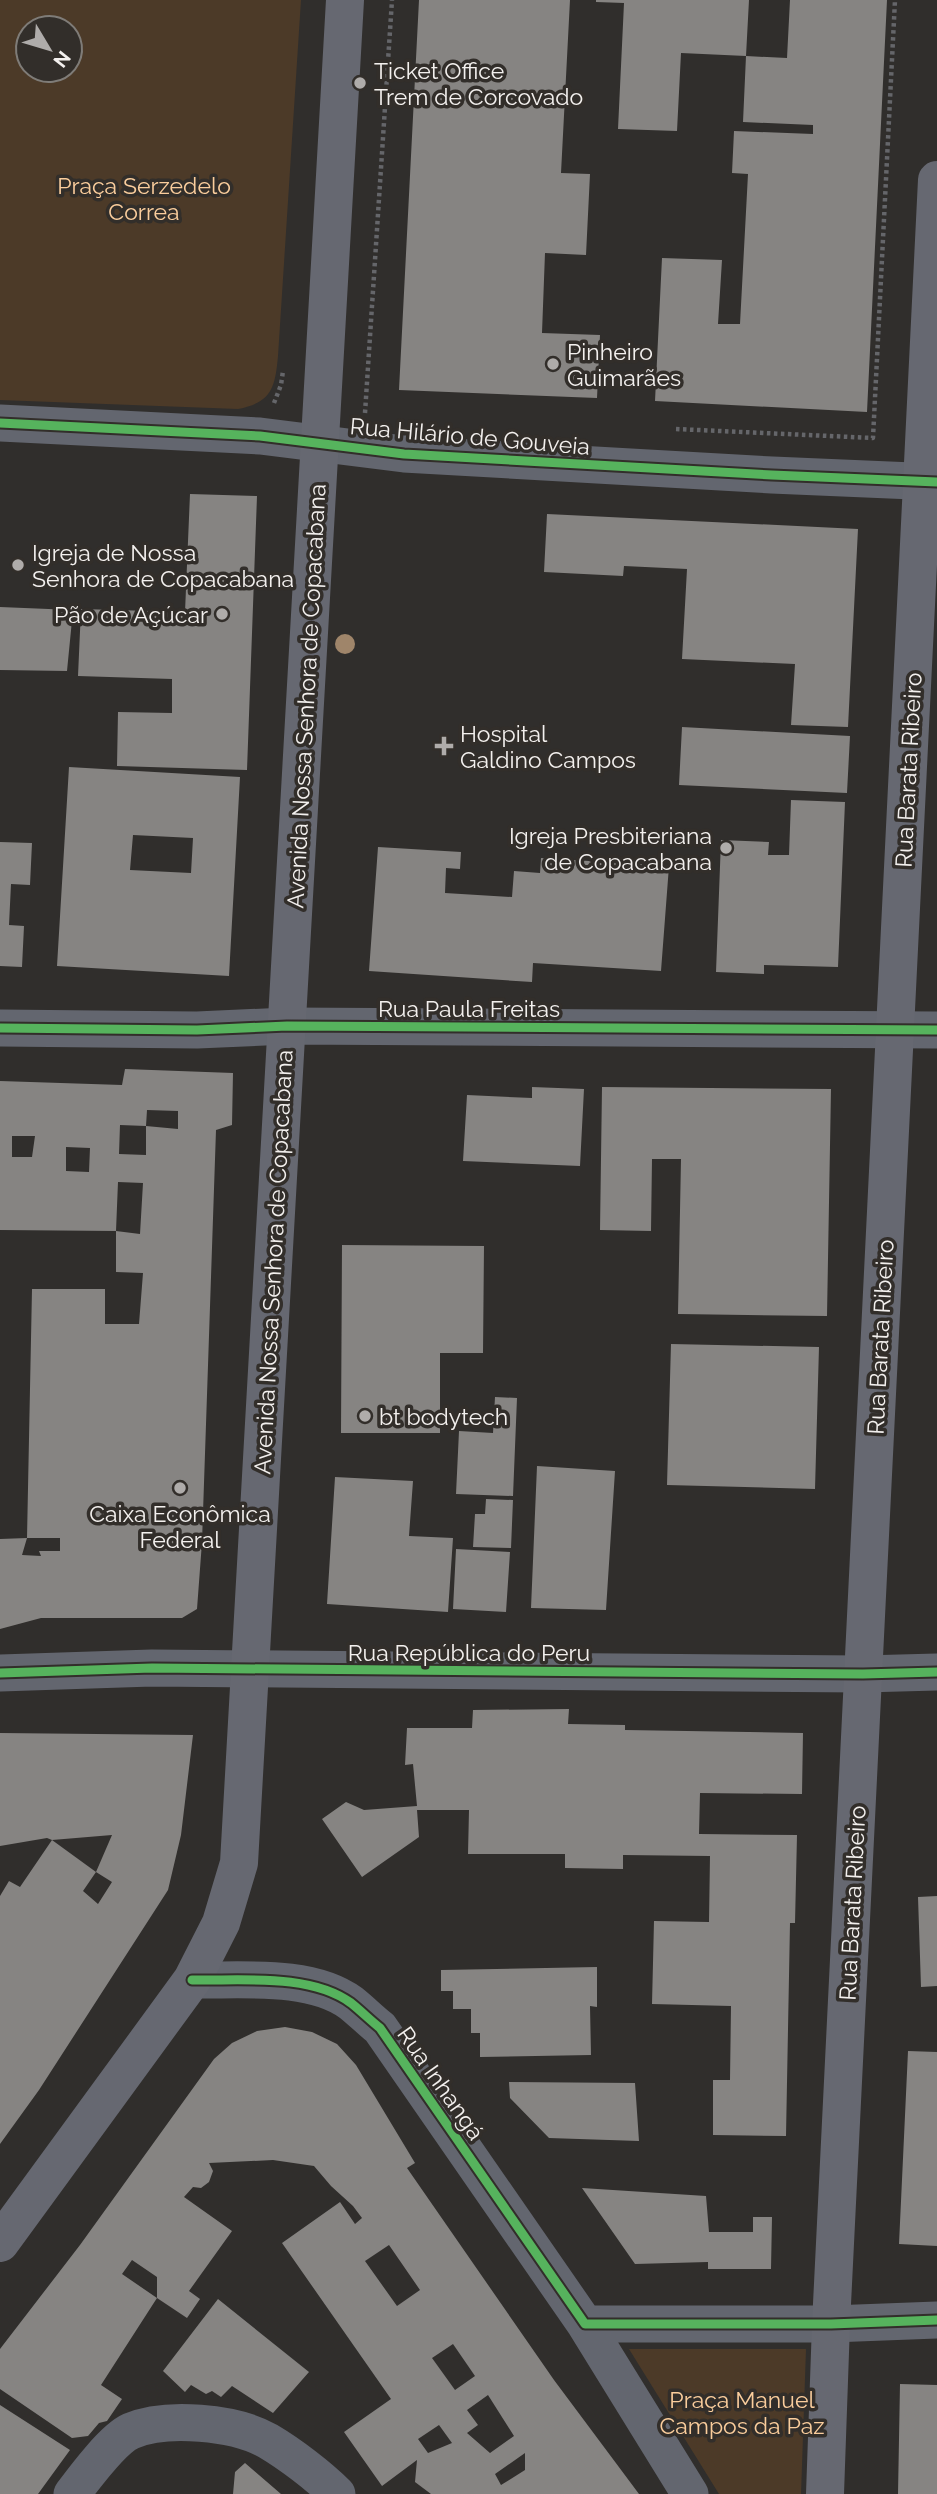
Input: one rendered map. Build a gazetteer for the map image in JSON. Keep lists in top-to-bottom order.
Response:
{
  "streets": {
    "main road": ["Avenida Nossa Senhora de Copacabana", "Rua Barata Ribeiro"],
    "street": [
      "Rua Hilário de Gouveia",
      "Rua Paula Freitas",
      "Rua República do Peru",
      "Rua Inhangá"
    ]
  },
  "crossings": [
    ["Rua Hilário de Gouveia", "Avenida Nossa Senhora de Copacabana"],
    ["Rua Hilário de Gouveia", "Rua Barata Ribeiro"],
    ["Avenida Nossa Senhora de Copacabana", "Rua Paula Freitas"],
    ["Avenida Nossa Senhora de Copacabana", "Rua República do Peru"],
    ["Avenida Nossa Senhora de Copacabana", "Rua Inhangá"],
    ["Rua Barata Ribeiro", "Rua Paula Freitas"],
    ["Rua Barata Ribeiro", "Rua República do Peru"]
  ],
  "parks": ["Praça Serzedelo Correa", "Praça Manuel Campos da Paz"],
  "places": {
    "other": [
      "Ticket Office Trem de Corcovado",
      "Pinheiro Guimarães",
      "Igreja de Nossa Senhora de Copacabana",
      "Pão de Açúcar",
      "Igreja Presbiteriana de Copacabana",
      "bt bodytech",
      "Caixa Econômica Federal"
    ],
    "health": ["Hospital Galdino Campos"]
  },
  "north": "bottom right"
}
